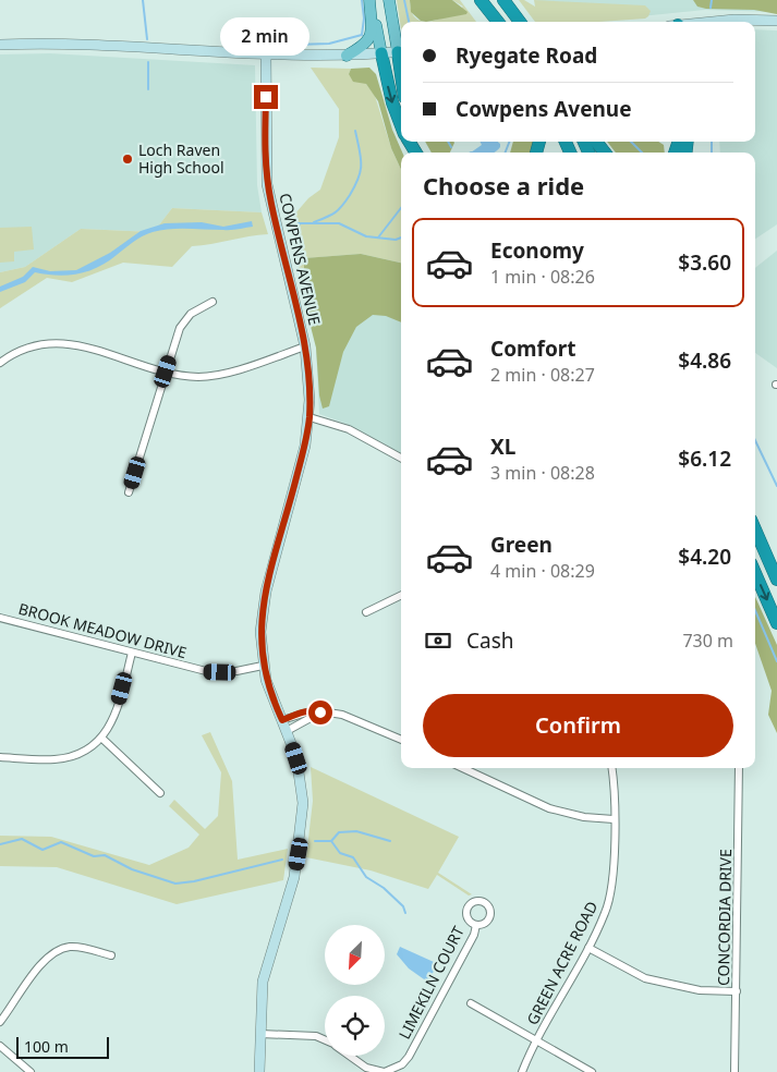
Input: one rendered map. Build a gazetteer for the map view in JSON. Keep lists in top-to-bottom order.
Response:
{
  "streets": {
    "street": [
      "COWPENS AVENUE",
      "BROOK MEADOW DRIVE",
      "CONCORDIA DRIVE",
      "GREEN ACRE ROAD",
      "LIMEKILN COURT"
    ]
  },
  "crossings": [
    ["COWPENS AVENUE", "BROOK MEADOW DRIVE"],
    ["COWPENS AVENUE", "LIMEKILN COURT"]
  ],
  "places": ["Loch Raven High School"],
  "scale_bar": "100 m",
  "north": "bottom left",
  "page": {
    "bubble": "2 min",
    "banner": ["Ryegate Road", "Cowpens Avenue"],
    "heading": "Choose a ride",
    "list": [
      {
        "name": "Economy",
        "note": "1 min · 08:26",
        "value": "$3.60"
      },
      {
        "name": "Comfort",
        "note": "2 min · 08:27",
        "value": "$4.86"
      },
      {
        "name": "XL",
        "note": "3 min · 08:28",
        "value": "$6.12"
      },
      {
        "name": "Green",
        "note": "4 min · 08:29",
        "value": "$4.20"
      }
    ],
    "pay": ["Cash", "730 m"],
    "buttons": "Confirm",
    "scale": "100 m"
  }
}
